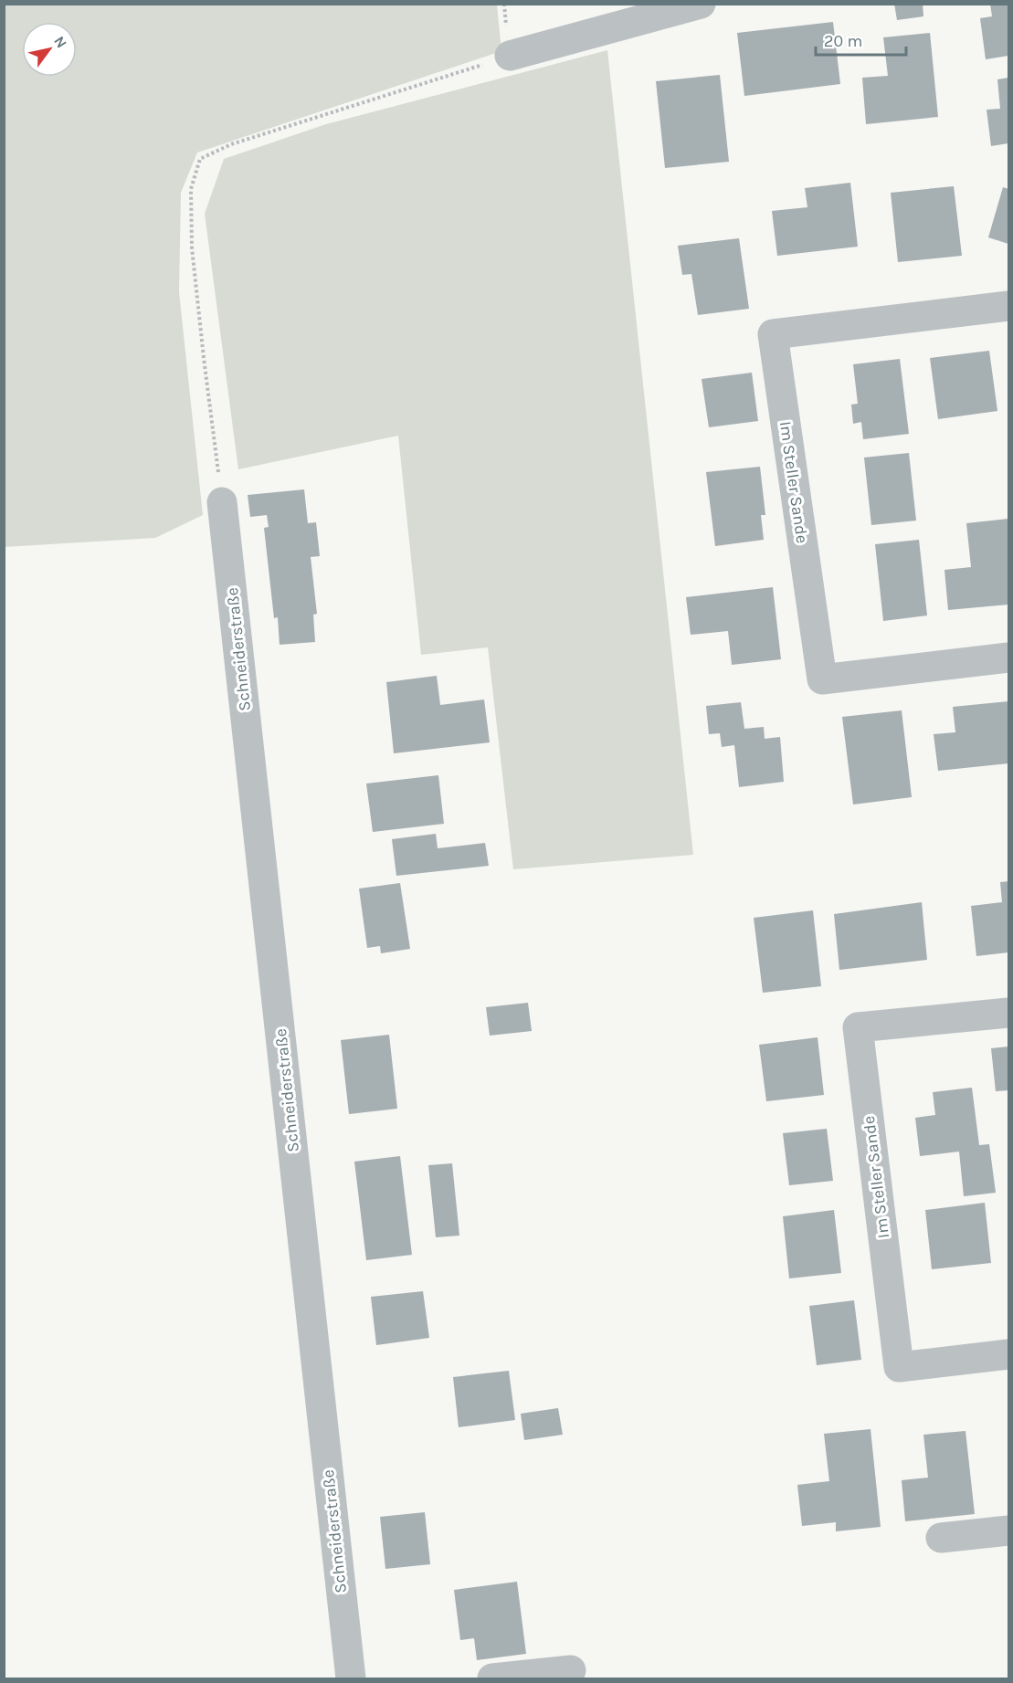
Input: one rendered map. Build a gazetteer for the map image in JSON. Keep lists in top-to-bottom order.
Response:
{
  "streets": {
    "street": ["Im Steller Sande", "Schneiderstraße"]
  },
  "scale_bar": "20 m",
  "north": "top right"
}
